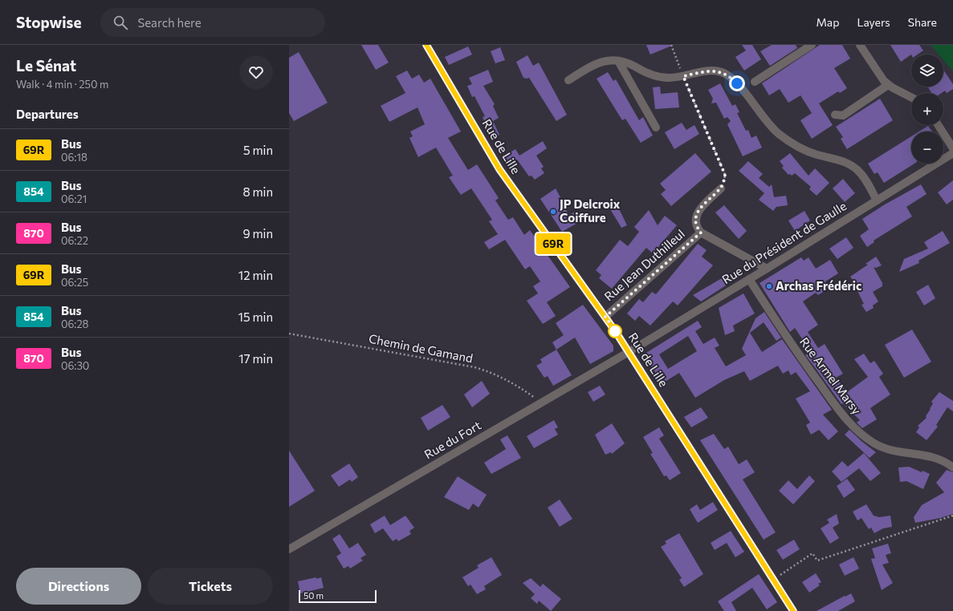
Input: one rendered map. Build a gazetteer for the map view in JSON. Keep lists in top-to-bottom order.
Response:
{
  "streets": {
    "main road": ["Rue de Lille"],
    "street": [
      "Rue du Président de Gaulle",
      "Rue Jean Duthilleul",
      "Rue Armel Marsy",
      "Rue du Fort"
    ],
    "path": ["Chemin de Gamand"]
  },
  "crossings": [
    ["Rue de Lille", "Rue du Président de Gaulle"],
    ["Rue de Lille", "Rue Jean Duthilleul"],
    ["Rue de Lille", "Rue du Fort"],
    ["Rue du Président de Gaulle", "Rue Jean Duthilleul"],
    ["Rue du Président de Gaulle", "Rue Armel Marsy"],
    ["Rue du Président de Gaulle", "Rue du Fort"],
    ["Chemin de Gamand", "Rue du Fort"]
  ],
  "places": ["JP Delcroix Coiffure", "Archas Frédéric"],
  "lines": ["bus line 69R"],
  "scale_bar": "50 m",
  "page": {
    "header": "Stopwise",
    "search": "Search here",
    "nav": ["Map", "Layers", "Share"],
    "heading": [
      ["Le Sénat", "Walk · 4 min · 250 m"],
      "Departures"
    ],
    "on_map": "69R",
    "map_buttons": ["+", "−"],
    "list": [
      {
        "mark": "69R",
        "name": "Bus",
        "note": "06:18",
        "value": "5 min"
      },
      {
        "mark": "854",
        "name": "Bus",
        "note": "06:21",
        "value": "8 min"
      },
      {
        "mark": "870",
        "name": "Bus",
        "note": "06:22",
        "value": "9 min"
      },
      {
        "mark": "69R",
        "name": "Bus",
        "note": "06:25",
        "value": "12 min"
      },
      {
        "mark": "854",
        "name": "Bus",
        "note": "06:28",
        "value": "15 min"
      },
      {
        "mark": "870",
        "name": "Bus",
        "note": "06:30",
        "value": "17 min"
      }
    ],
    "buttons": ["Directions", "Tickets"],
    "scale": "50 m"
  }
}
